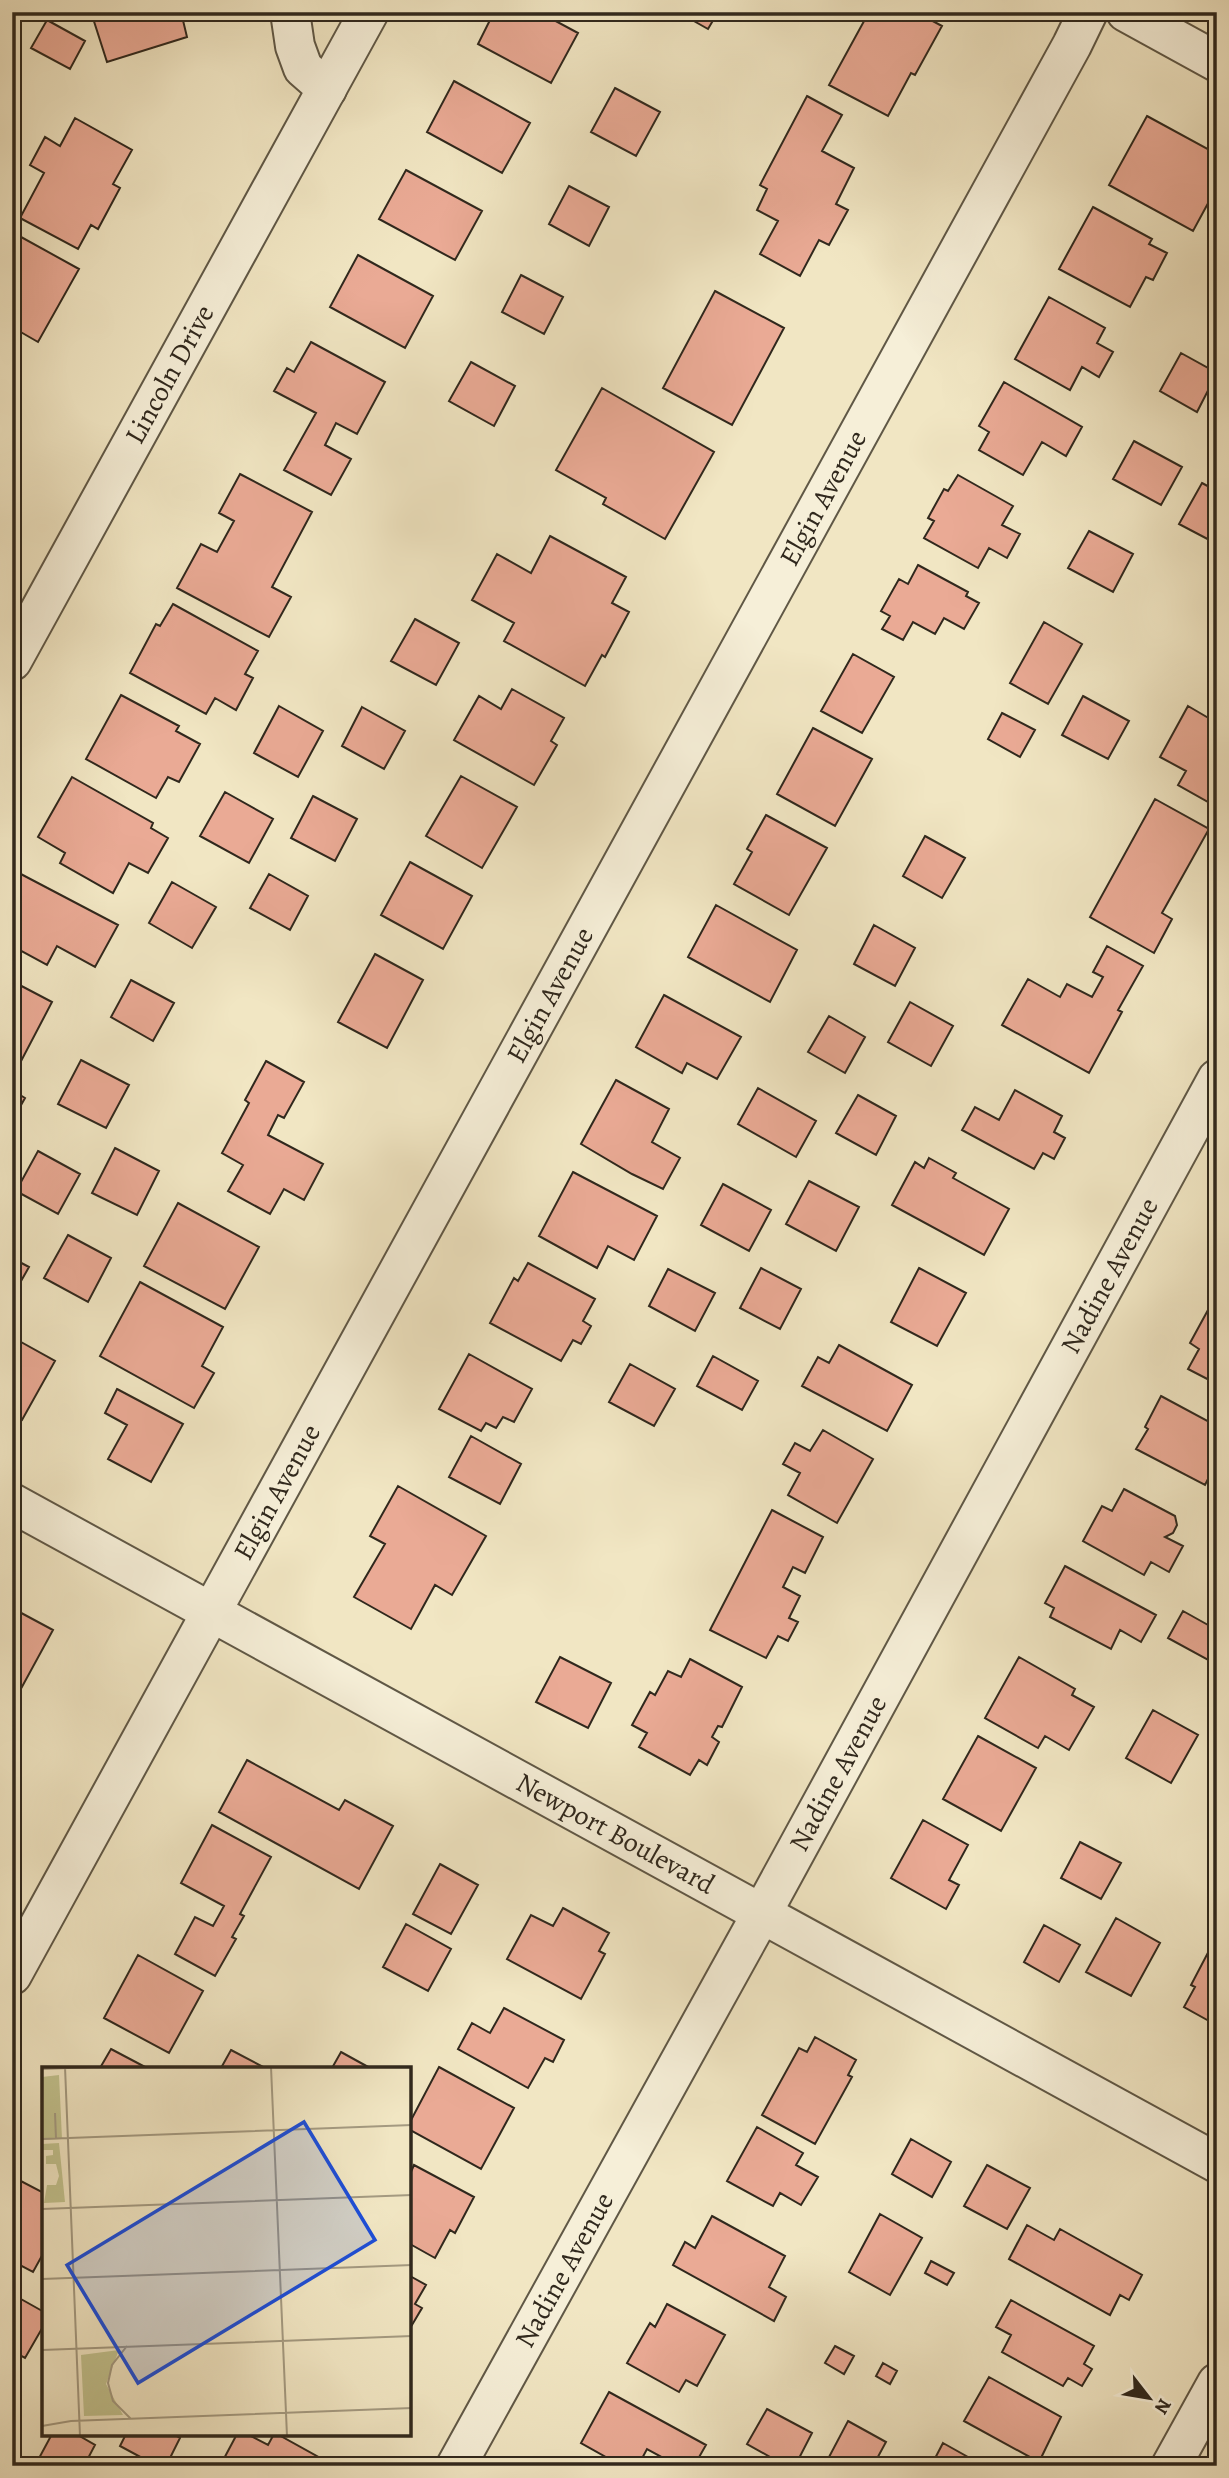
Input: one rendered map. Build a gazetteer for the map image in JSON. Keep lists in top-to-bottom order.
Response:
{
  "streets": {
    "street": [
      "Lincoln Drive",
      "Elgin Avenue",
      "Nadine Avenue",
      "Newport Boulevard"
    ]
  },
  "crossings": [
    ["Elgin Avenue", "Newport Boulevard"],
    ["Nadine Avenue", "Newport Boulevard"]
  ],
  "north": "bottom right"
}
